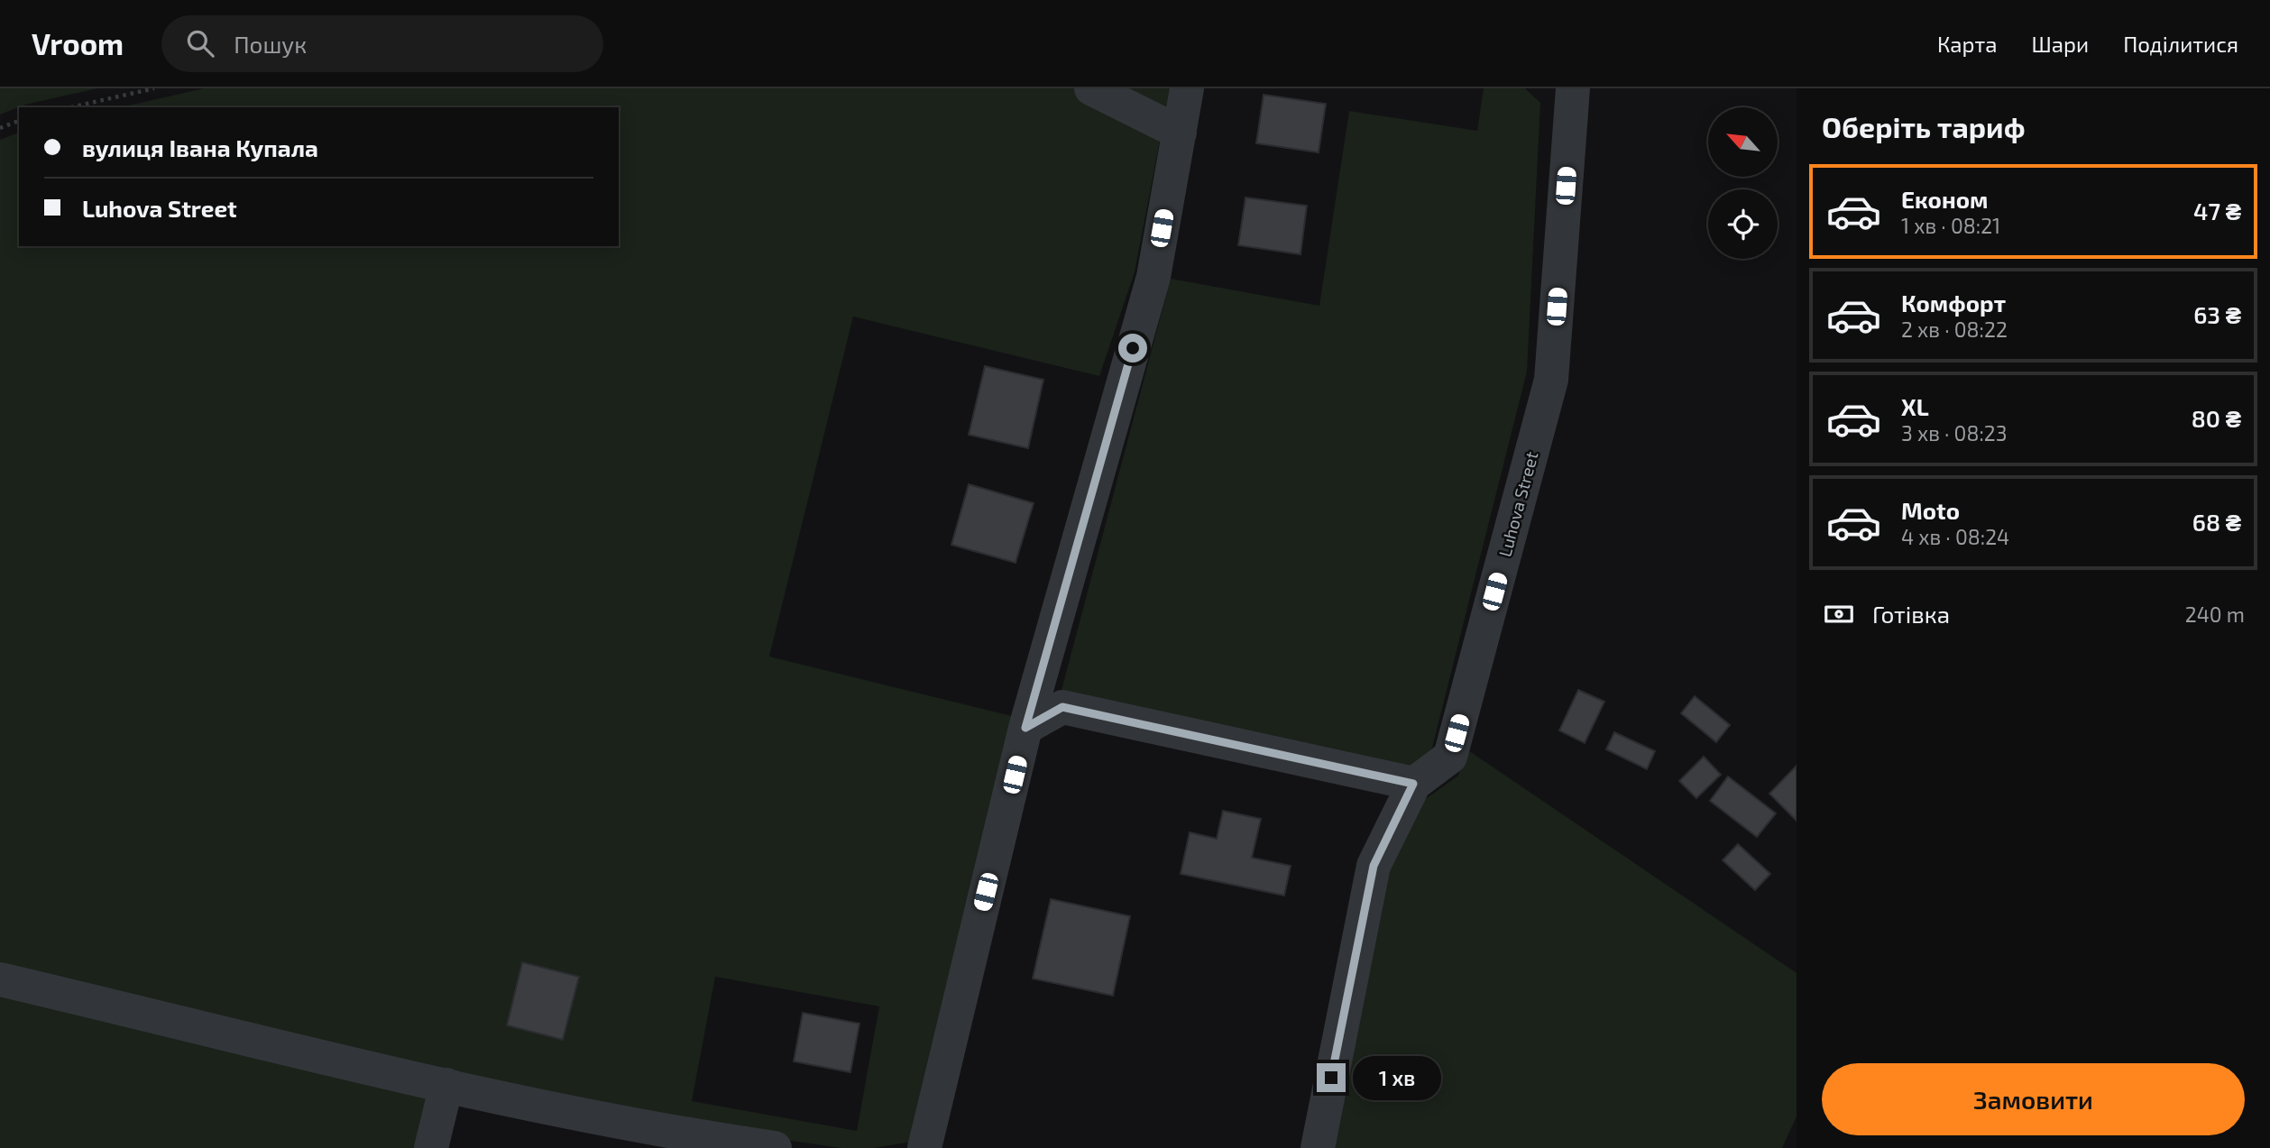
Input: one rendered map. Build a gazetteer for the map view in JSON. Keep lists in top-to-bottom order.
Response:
{
  "streets": {
    "street": ["Luhova Street"]
  },
  "north": "top left",
  "page": {
    "header": "Vroom",
    "search": "Пошук",
    "nav": ["Карта", "Шари", "Поділитися"],
    "heading": "Оберіть тариф",
    "banner": ["вулиця Івана Купала", "Luhova Street"],
    "list": [
      {
        "name": "Економ",
        "note": "1 хв · 08:21",
        "value": "47 ₴"
      },
      {
        "name": "Комфорт",
        "note": "2 хв · 08:22",
        "value": "63 ₴"
      },
      {
        "name": "XL",
        "note": "3 хв · 08:23",
        "value": "80 ₴"
      },
      {
        "name": "Moto",
        "note": "4 хв · 08:24",
        "value": "68 ₴"
      }
    ],
    "pay": ["Готівка", "240 m"],
    "buttons": "Замовити",
    "bubble": "1 хв"
  }
}
